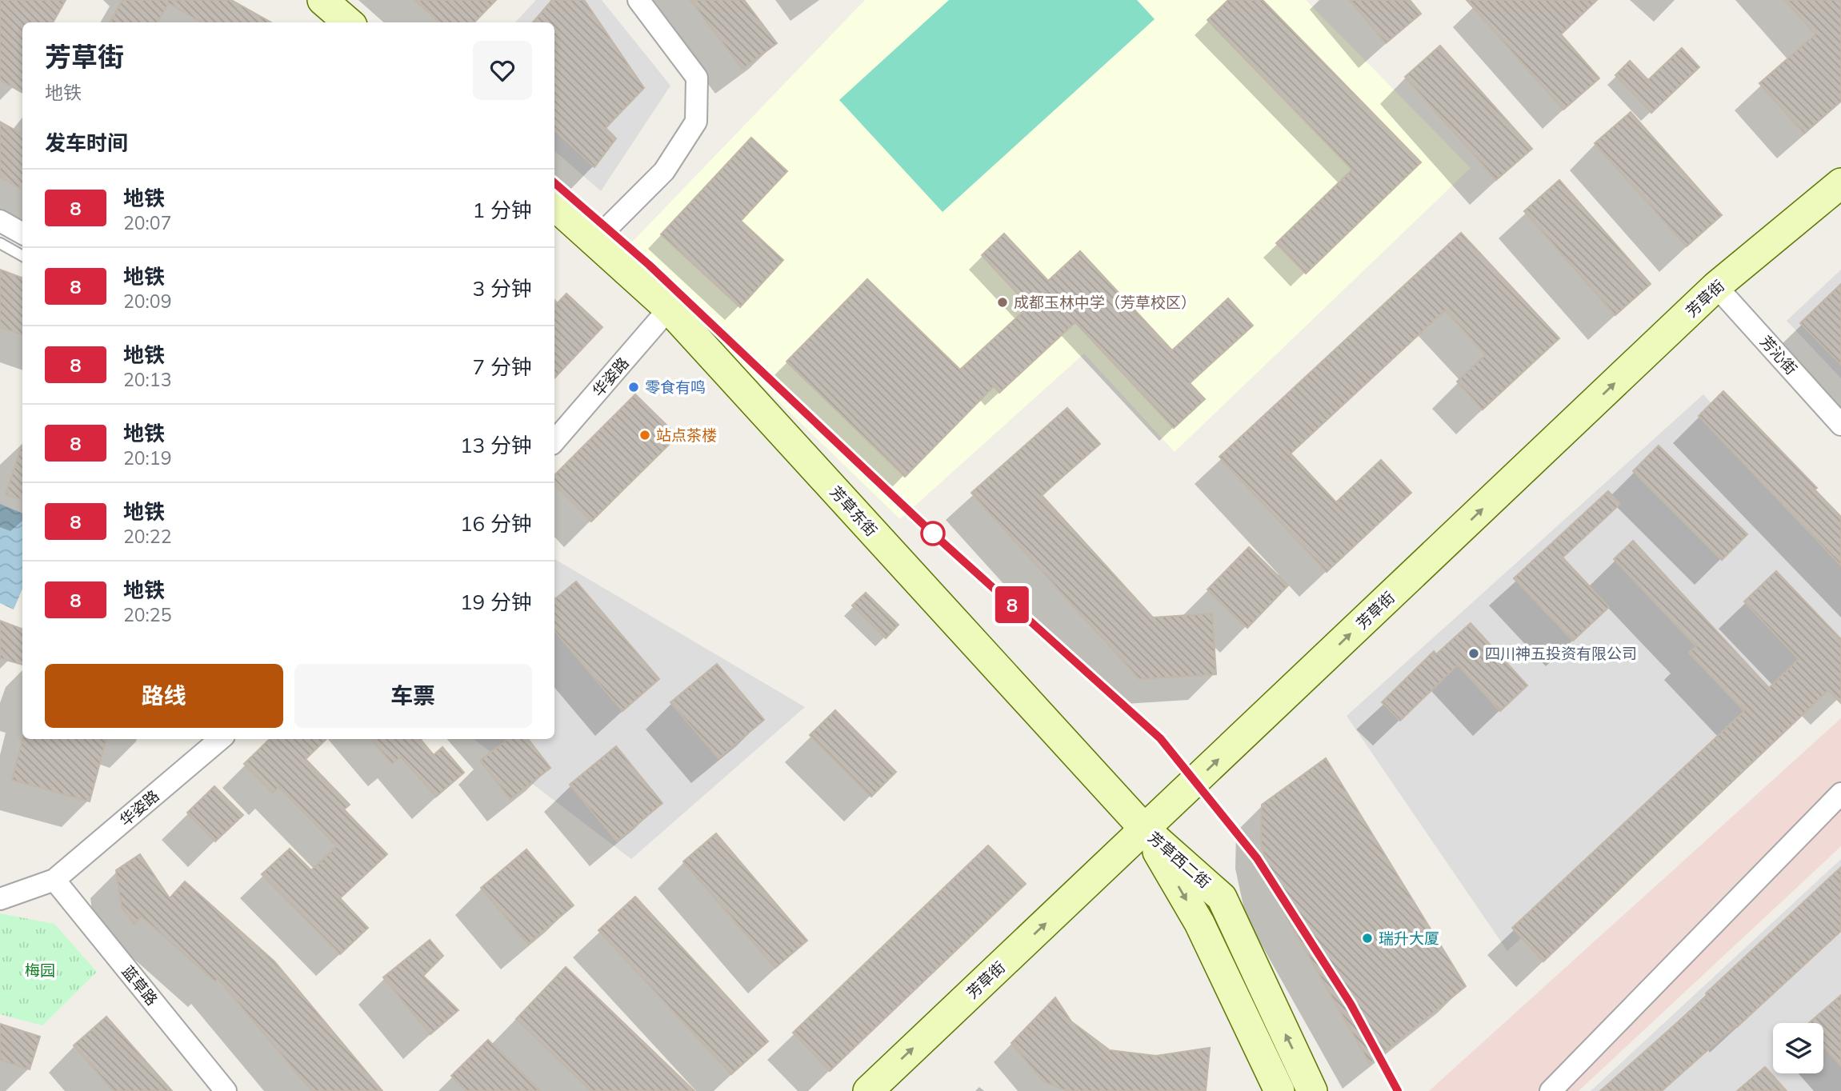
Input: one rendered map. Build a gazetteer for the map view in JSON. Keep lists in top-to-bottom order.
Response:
{
  "streets": {
    "main road": ["芳草街", "芳草东街", "芳草西二街"],
    "street": ["芳沁街", "华姿路", "蓝草路"]
  },
  "crossings": [
    ["芳草街", "芳沁街"],
    ["芳草街", "芳草东街"],
    ["芳草街", "芳草西二街"],
    ["华姿路", "芳草东街"],
    ["华姿路", "蓝草路"],
    ["芳草东街", "芳草西二街"]
  ],
  "one_way": ["芳草街"],
  "parks": ["梅园"],
  "places": [
    "成都玉林中学（芳草校区）",
    "零食有鸣",
    "站点茶楼",
    "四川神五投资有限公司",
    "瑞升大厦"
  ],
  "lines": ["metro line 8"],
  "page": {
    "on_map": "8",
    "heading": [
      ["芳草街", "地铁"],
      "发车时间"
    ],
    "list": [
      {
        "mark": "8",
        "name": "地铁",
        "note": "20:07",
        "value": "1 分钟"
      },
      {
        "mark": "8",
        "name": "地铁",
        "note": "20:09",
        "value": "3 分钟"
      },
      {
        "mark": "8",
        "name": "地铁",
        "note": "20:13",
        "value": "7 分钟"
      },
      {
        "mark": "8",
        "name": "地铁",
        "note": "20:19",
        "value": "13 分钟"
      },
      {
        "mark": "8",
        "name": "地铁",
        "note": "20:22",
        "value": "16 分钟"
      },
      {
        "mark": "8",
        "name": "地铁",
        "note": "20:25",
        "value": "19 分钟"
      }
    ],
    "buttons": ["路线", "车票"]
  }
}
